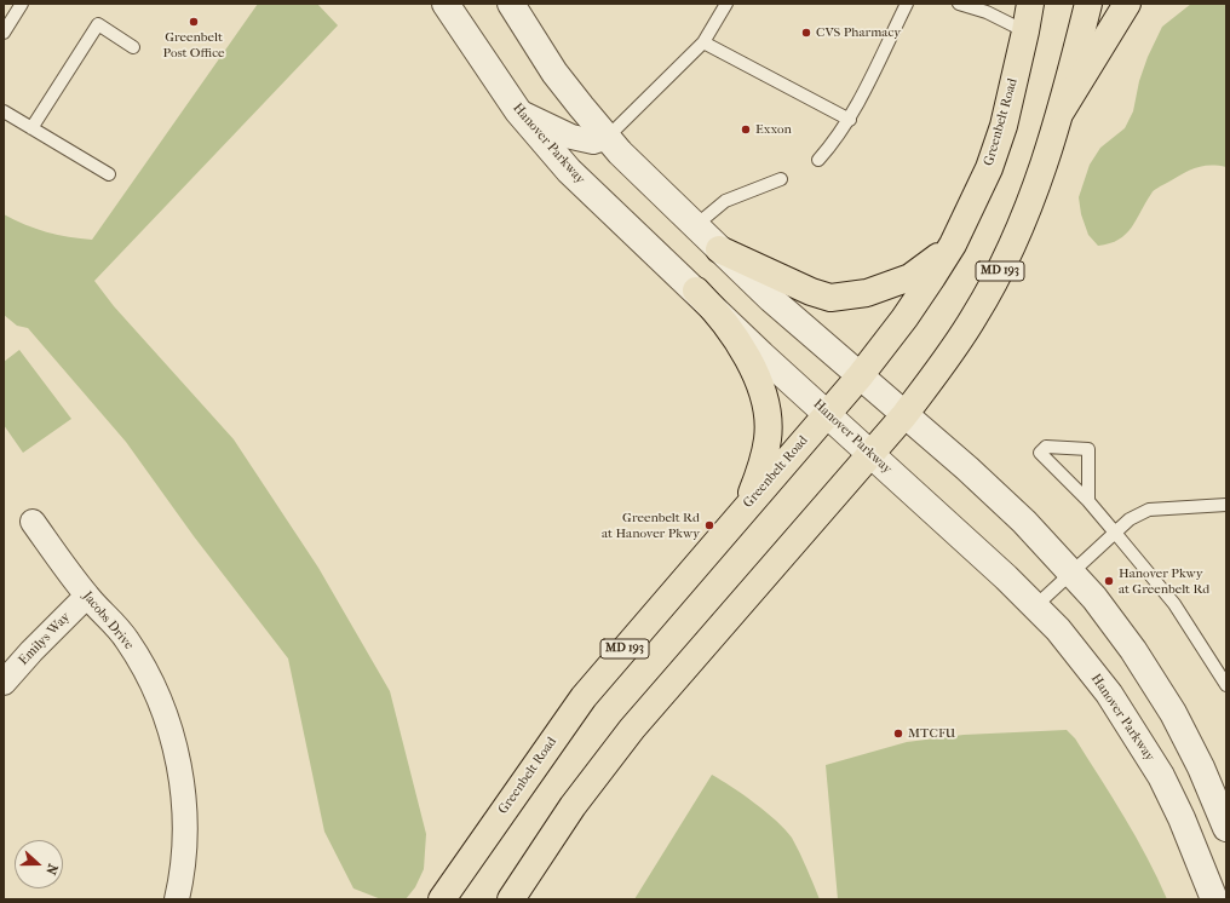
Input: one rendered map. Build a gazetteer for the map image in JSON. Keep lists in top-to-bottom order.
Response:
{
  "streets": {
    "main road": ["Greenbelt Road", "MD 193"],
    "street": ["Hanover Parkway", "Jacobs Drive", "Emilys Way"]
  },
  "crossings": [
    ["Greenbelt Road", "Hanover Parkway"],
    ["Hanover Parkway", "MD 193"],
    ["Jacobs Drive", "Emilys Way"]
  ],
  "places": [
    "Greenbelt Post Office",
    "CVS Pharmacy",
    "Exxon",
    "Greenbelt Rd at Hanover Pkwy",
    "Hanover Pkwy at Greenbelt Rd",
    "MTCFU"
  ],
  "north": "right"
}
